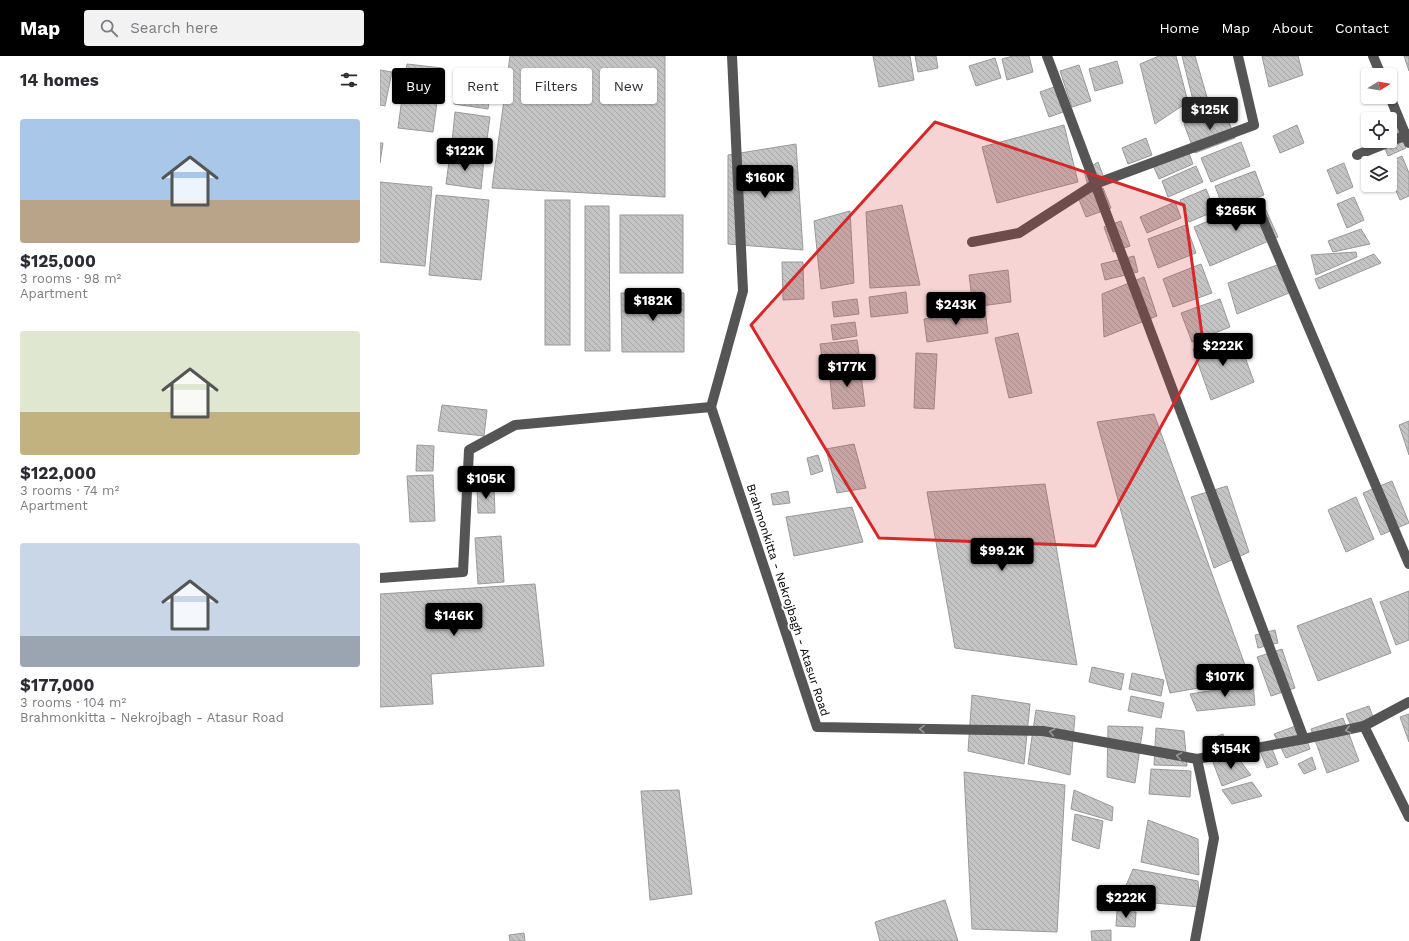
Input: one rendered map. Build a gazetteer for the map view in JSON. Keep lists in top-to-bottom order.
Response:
{
  "streets": {
    "street": ["Brahmonkitta - Nekrojbagh - Atasur Road"]
  },
  "one_way": ["Brahmonkitta - Nekrojbagh - Atasur Road"],
  "north": "right",
  "page": {
    "header": "Map",
    "search": "Search here",
    "nav": [
      "Home",
      "Map",
      "About",
      "Contact"
    ],
    "heading": "14 homes",
    "chip": [
      "Buy",
      "Rent",
      "Filters",
      "New"
    ],
    "price": [
      "$125K",
      "$122K",
      "$160K",
      "$265K",
      "$182K",
      "$243K",
      "$222K",
      "$177K",
      "$105K",
      "$99.2K",
      "$146K",
      "$107K",
      "$154K",
      "$222K"
    ],
    "list": [
      {
        "name": "$125,000",
        "note": "3 rooms · 98 m² · Apartment"
      },
      {
        "name": "$122,000",
        "note": "3 rooms · 74 m² · Apartment"
      },
      {
        "name": "$177,000",
        "note": "3 rooms · 104 m² · Brahmonkitta - Nekrojbagh - Atasur Road"
      }
    ]
  }
}
